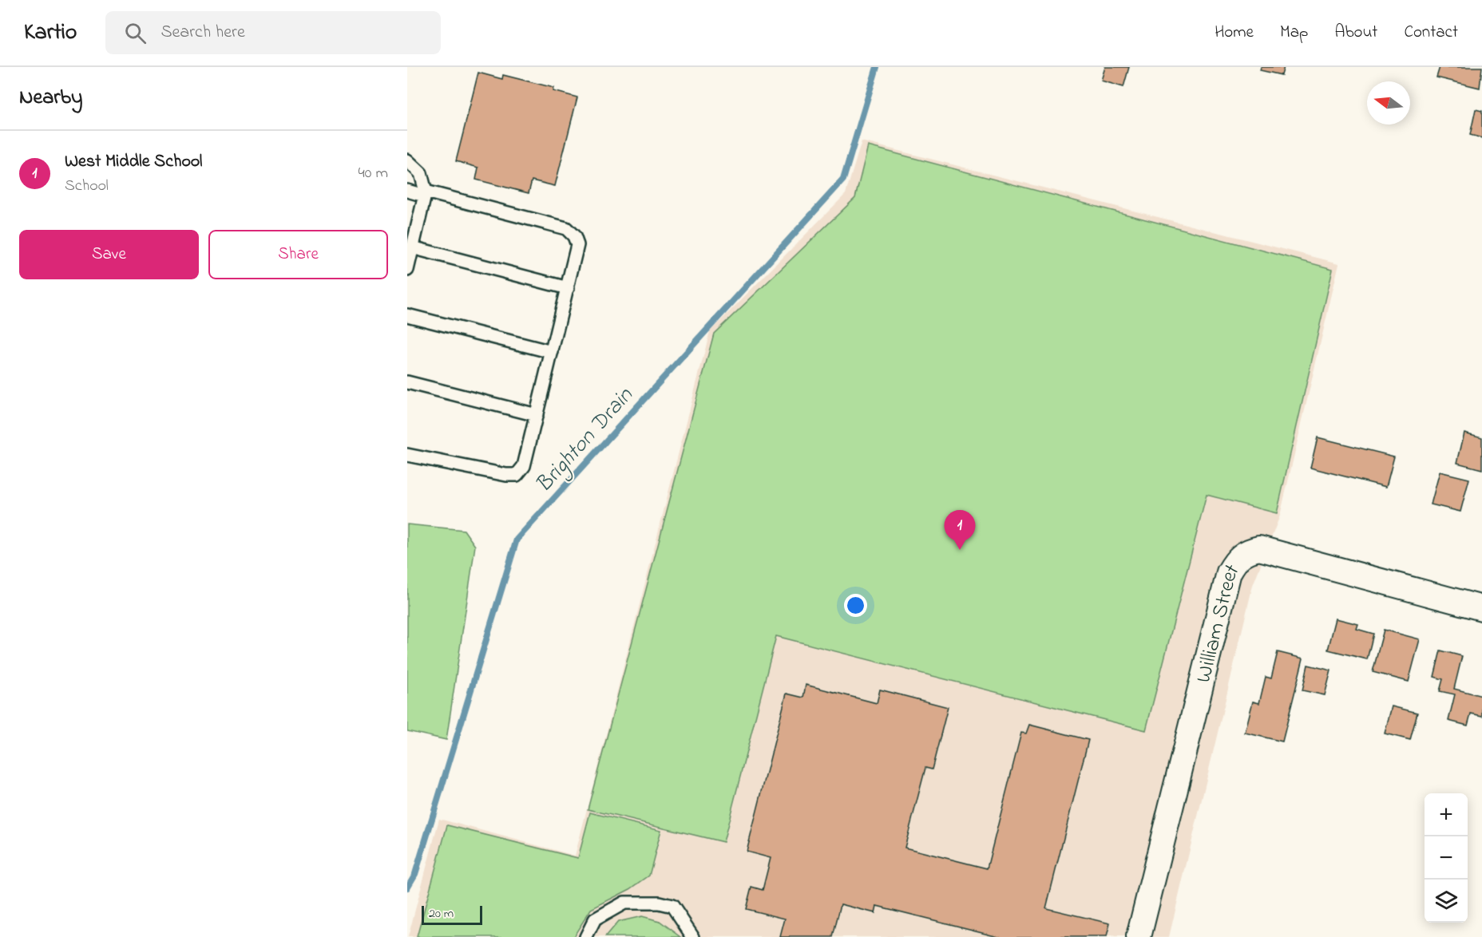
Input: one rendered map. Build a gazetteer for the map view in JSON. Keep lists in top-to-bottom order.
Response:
{
  "streets": {
    "street": ["William Street"]
  },
  "water": ["Brighton Drain"],
  "scale_bar": "20 m",
  "north": "left",
  "page": {
    "header": "Kartio",
    "search": "Search here",
    "nav": [
      "Home",
      "Map",
      "About",
      "Contact"
    ],
    "heading": "Nearby",
    "list": [
      {
        "mark": "1",
        "name": "West Middle School",
        "note": "School",
        "value": "40 m"
      }
    ],
    "buttons": ["Save", "Share"],
    "pins": "1",
    "map_buttons": ["+", "−"],
    "scale": "20 m"
  }
}
